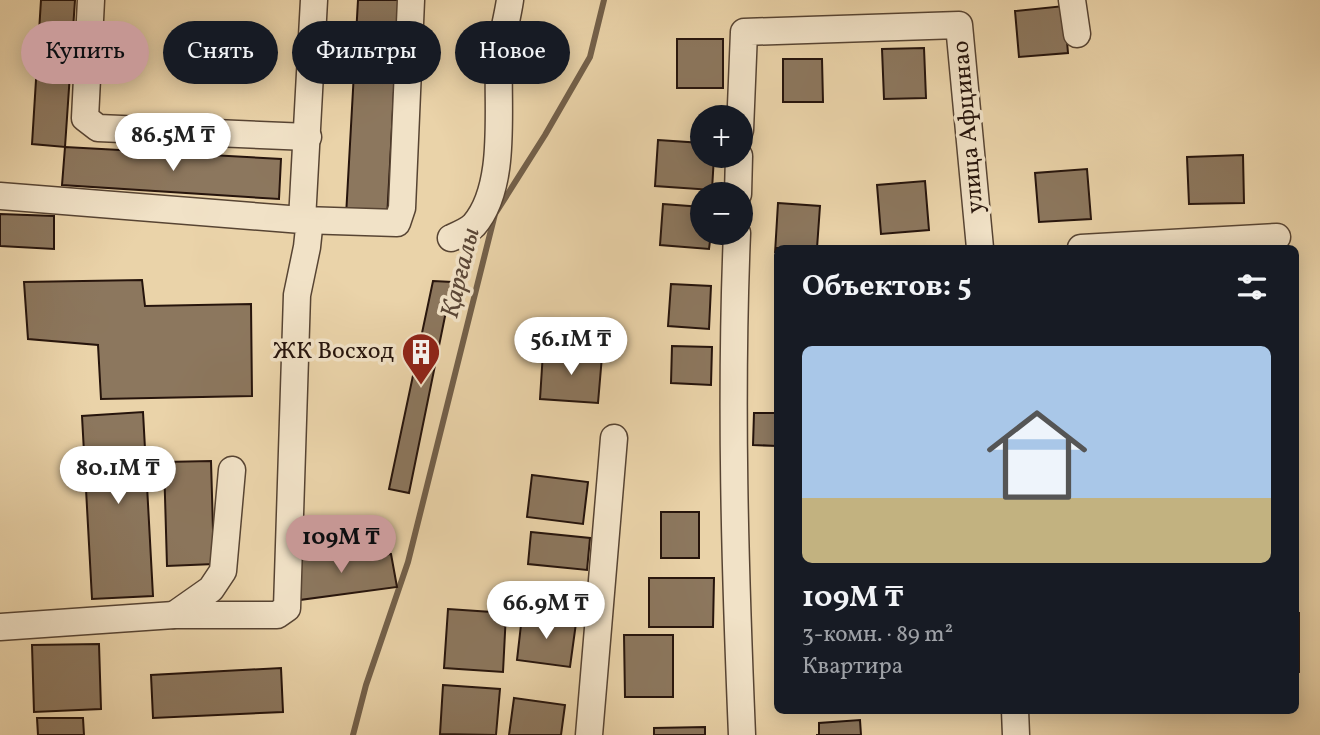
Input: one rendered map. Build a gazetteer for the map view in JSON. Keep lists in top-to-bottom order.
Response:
{
  "streets": {
    "street": ["улица Афцинао"]
  },
  "water": ["Қарғалы"],
  "places": {
    "building": ["ЖК Восход"]
  },
  "page": {
    "chip": [
      "Купить",
      "Снять",
      "Фильтры",
      "Новое"
    ],
    "map_buttons": ["+", "−"],
    "price": [
      "86.5M ₸",
      "56.1M ₸",
      "80.1M ₸",
      "109M ₸",
      "66.9M ₸"
    ],
    "heading": "Объектов: 5",
    "list": [
      {
        "name": "109M ₸",
        "note": "3-комн. · 89 m² · Квартира"
      }
    ]
  }
}
